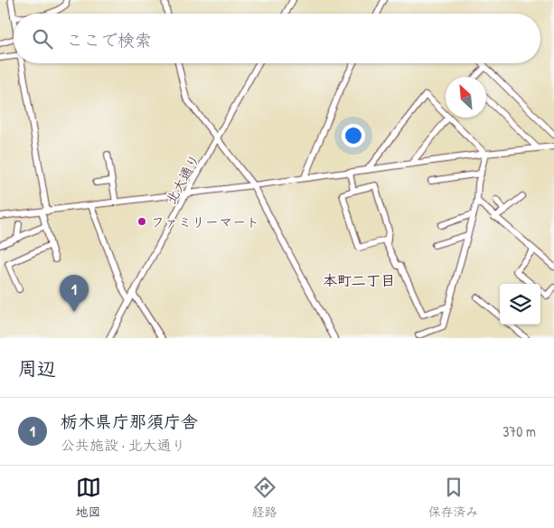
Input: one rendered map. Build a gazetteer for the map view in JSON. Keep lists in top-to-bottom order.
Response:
{
  "streets": {
    "street": ["北大通り"]
  },
  "districts": ["本町二丁目"],
  "places": ["ファミリーマート"],
  "north": "top left",
  "page": {
    "search": "ここで検索",
    "pins": "1",
    "heading": "周辺",
    "list": [
      {
        "mark": "1",
        "name": "栃木県庁那須庁舎",
        "note": "公共施設 · 北大通り",
        "value": "370 m"
      }
    ],
    "nav": ["地図", "経路", "保存済み"]
  }
}
